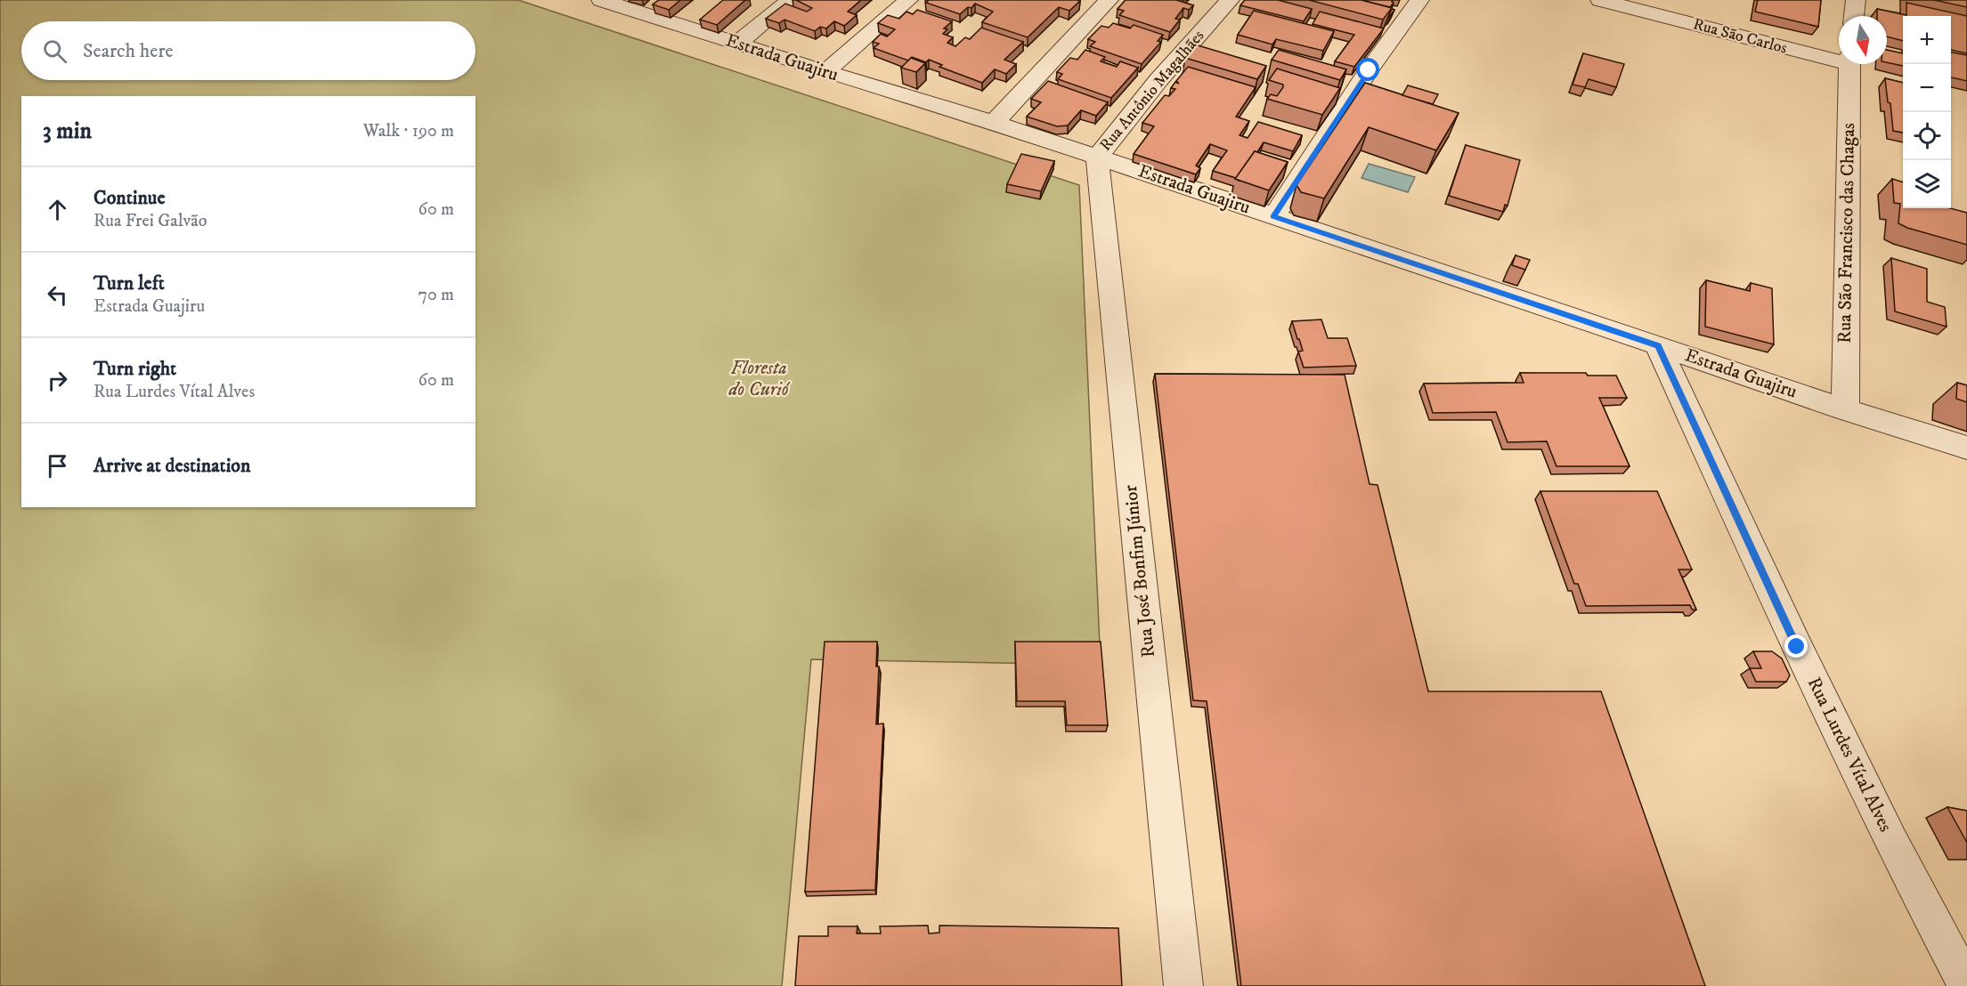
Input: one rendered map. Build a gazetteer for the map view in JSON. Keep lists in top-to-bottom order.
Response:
{
  "streets": {
    "street": [
      "Rua São Carlos",
      "Estrada Guajiru",
      "Rua Antônio Magalhães",
      "Rua São Francisco das Chagas",
      "Rua José Bonfim Júnior",
      "Rua Lurdes Vítal Alves"
    ]
  },
  "crossings": [
    ["Estrada Guajiru", "Rua Antônio Magalhães"],
    ["Estrada Guajiru", "Rua São Francisco das Chagas"],
    ["Estrada Guajiru", "Rua José Bonfim Júnior"],
    ["Estrada Guajiru", "Rua Lurdes Vítal Alves"],
    ["Rua Antônio Magalhães", "Rua José Bonfim Júnior"]
  ],
  "parks": ["Floresta do Curió"],
  "north": "bottom",
  "page": {
    "map_buttons": ["+", "−"],
    "search": "Search here",
    "heading": ["3 min", "Walk · 190 m"],
    "list": [
      ["Continue", "Rua Frei Galvão", "60 m"],
      ["Turn left", "Estrada Guajiru", "70 m"],
      ["Turn right", "Rua Lurdes Vítal Alves", "60 m"],
      "Arrive at destination"
    ]
  }
}
